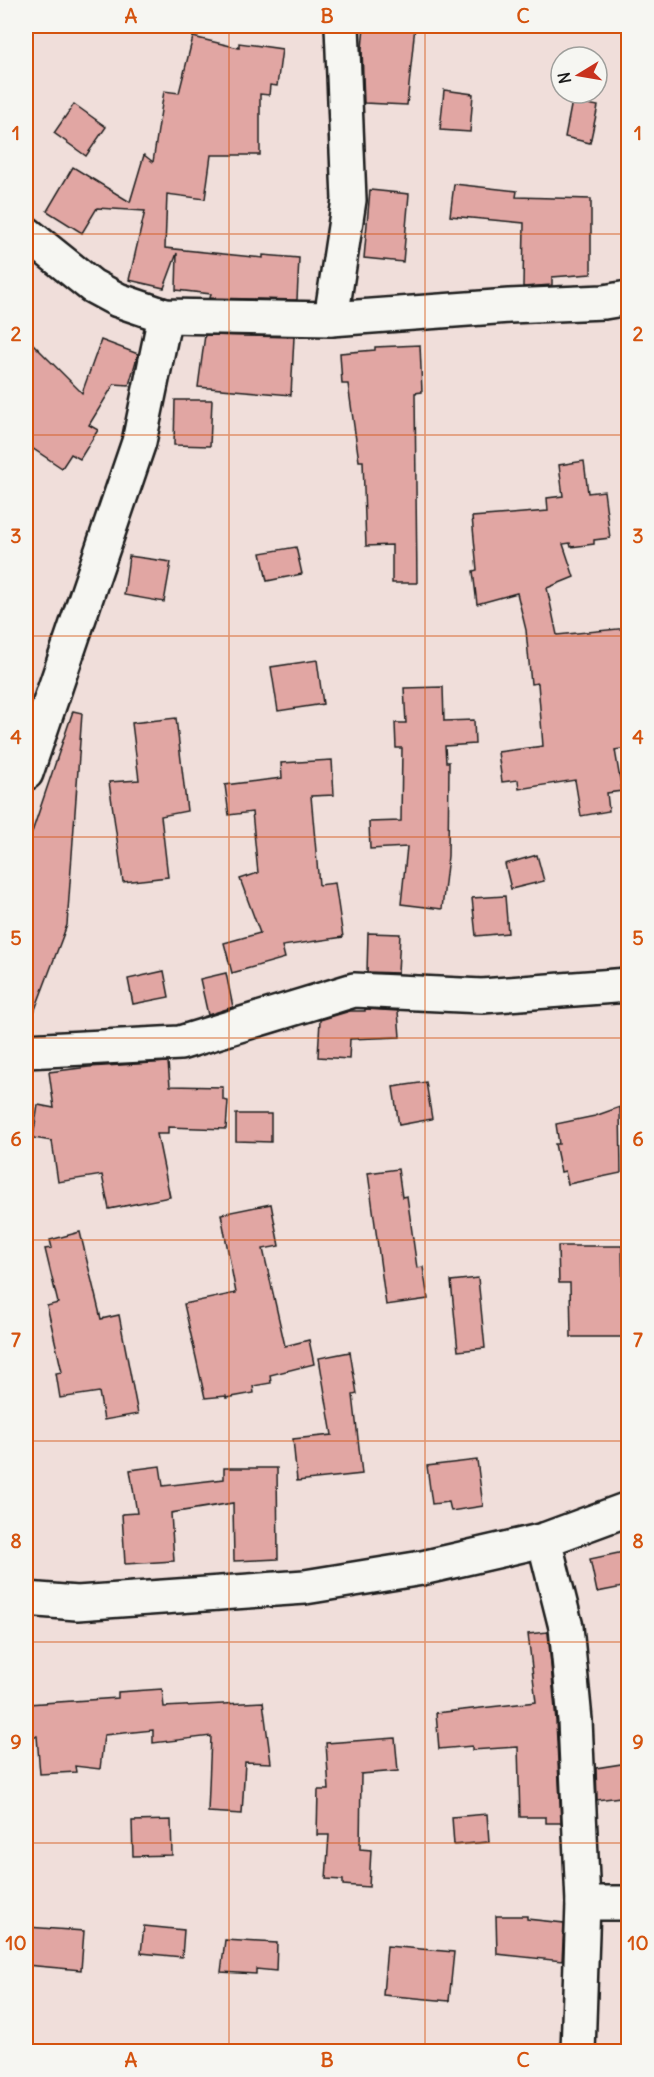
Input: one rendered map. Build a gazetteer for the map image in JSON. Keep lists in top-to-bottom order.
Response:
{
  "north": "left",
  "grid": {
    "columns": ["A", "B", "C"],
    "rows": [
      "1",
      "2",
      "3",
      "4",
      "5",
      "6",
      "7",
      "8",
      "9",
      "10"
    ]
  }
}
